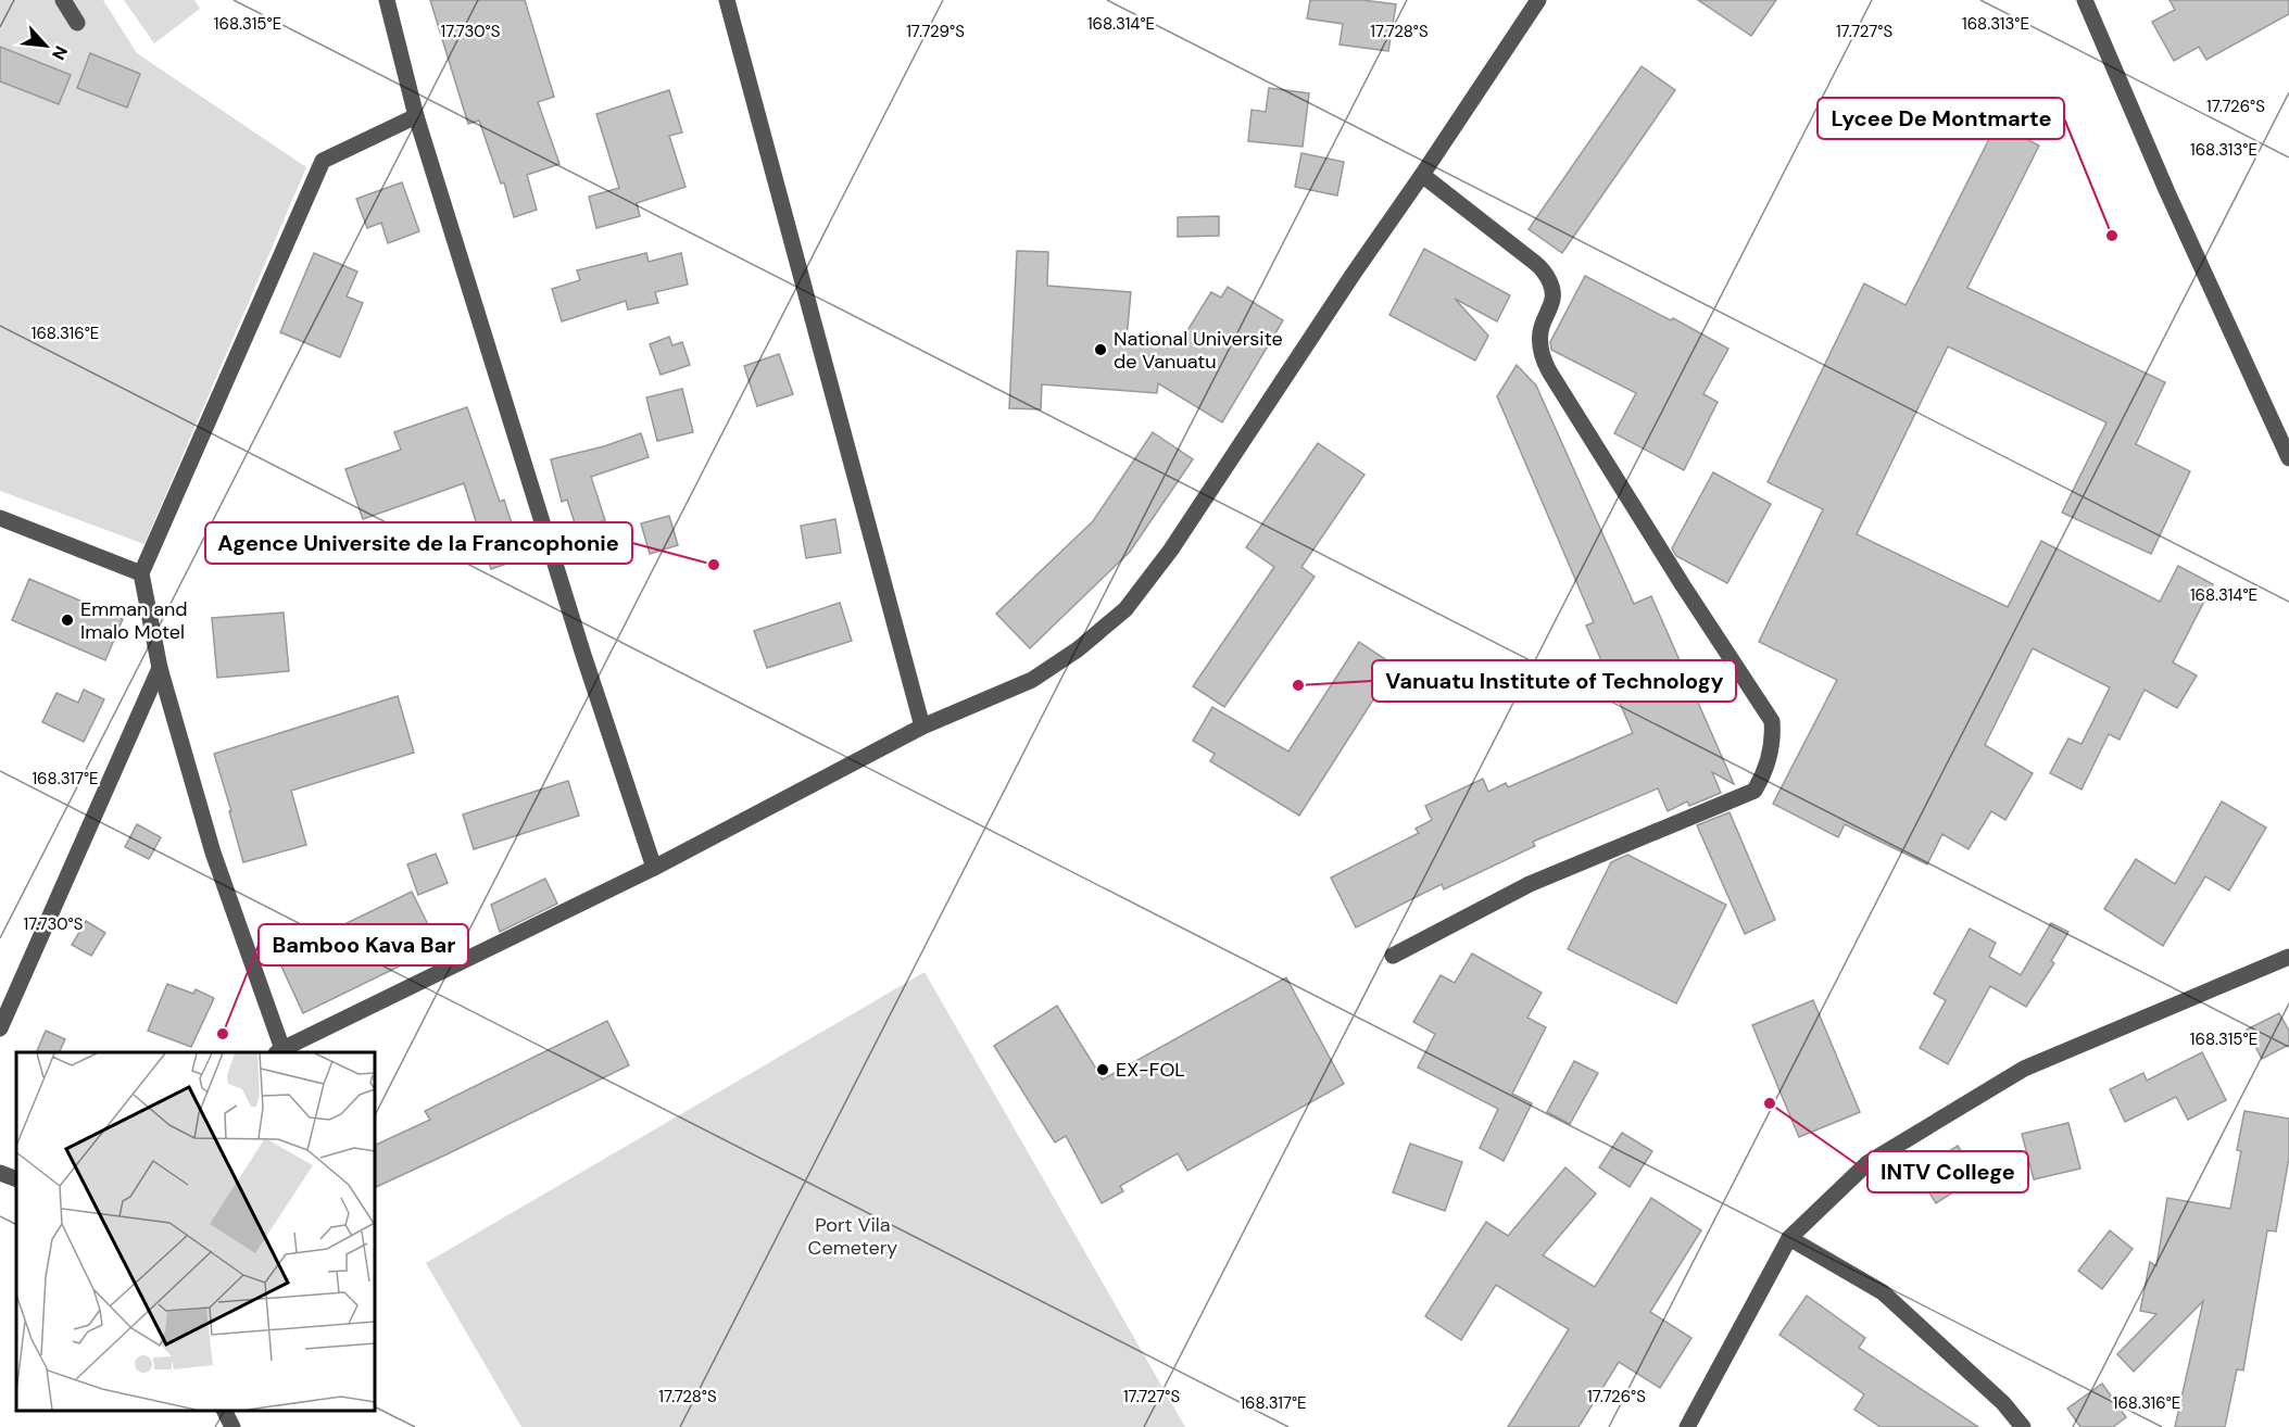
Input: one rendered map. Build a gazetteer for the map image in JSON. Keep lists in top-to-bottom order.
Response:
{
  "parks": ["Port Vila Cemetery"],
  "places": [
    "Lycee De Montmarte",
    "National Universite de Vanuatu",
    "Agence Universite de la Francophonie",
    "Emman and Imalo Motel",
    "Vanuatu Institute of Technology",
    "Bamboo Kava Bar",
    "EX-FOL",
    "INTV College"
  ],
  "north": "bottom right",
  "coordinates": [
    "168.315°E",
    "168.314°E",
    "168.313°E",
    "17.730°S",
    "17.729°S",
    "17.728°S",
    "17.727°S",
    "17.726°S",
    "168.316°E",
    "168.317°E"
  ]
}
